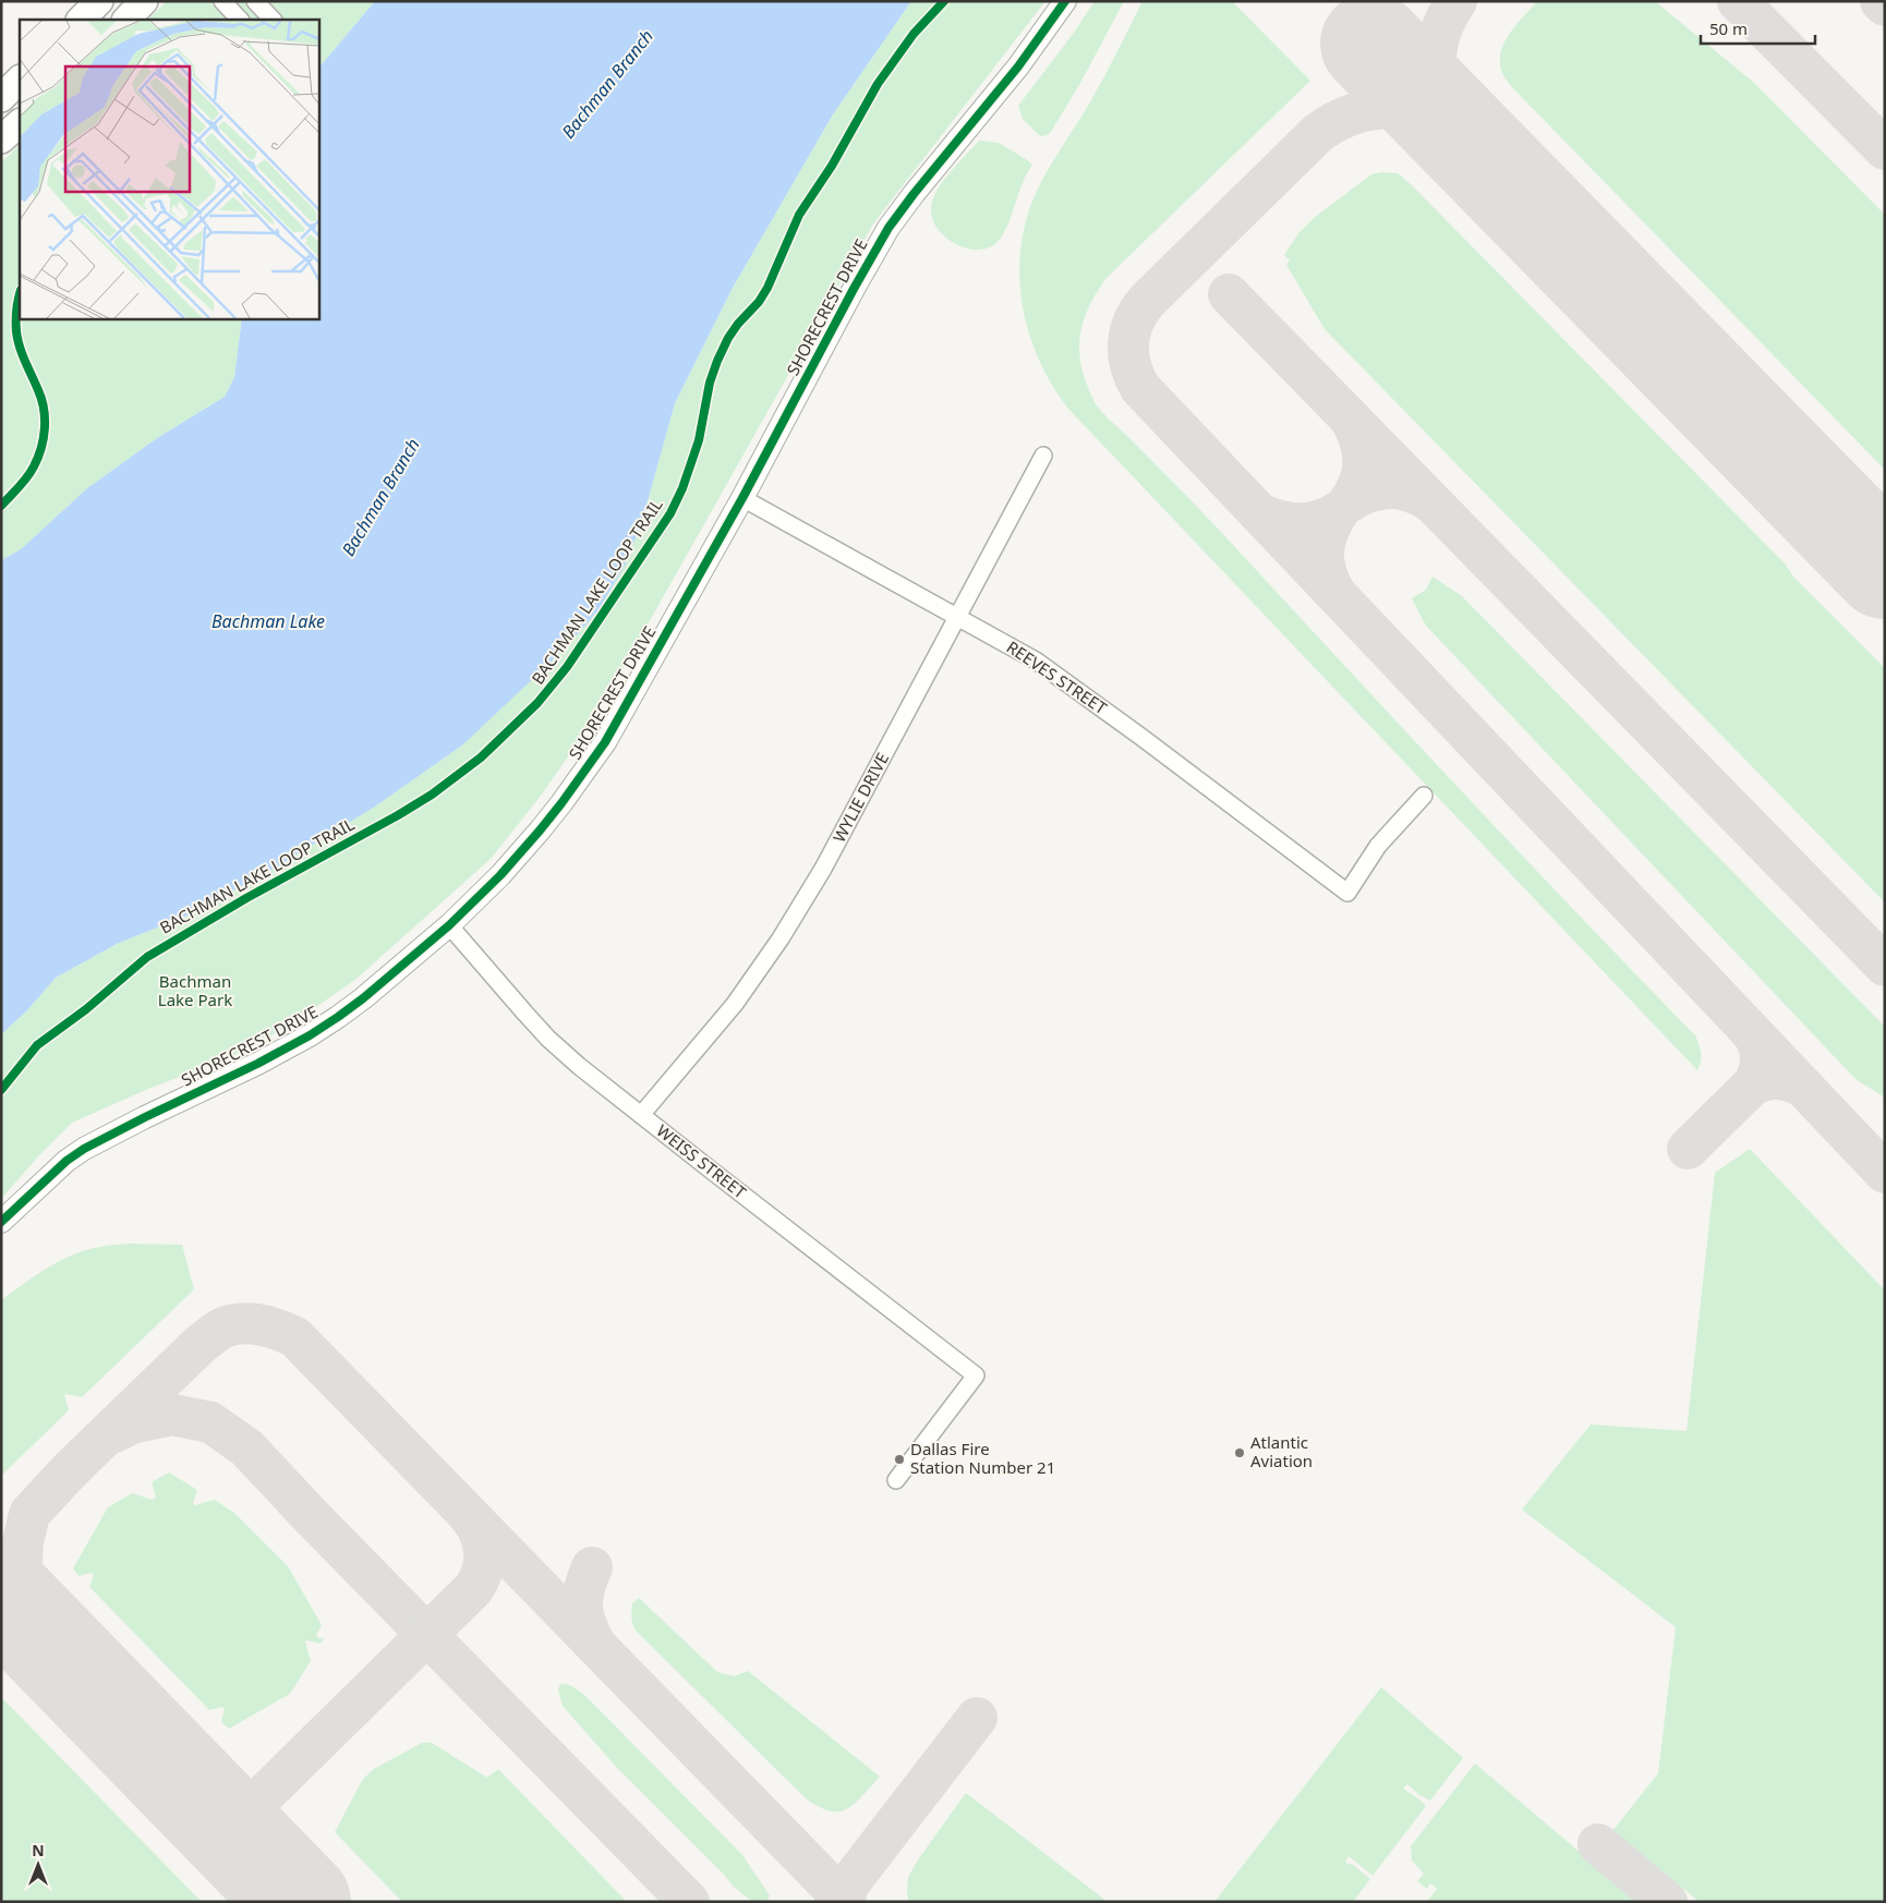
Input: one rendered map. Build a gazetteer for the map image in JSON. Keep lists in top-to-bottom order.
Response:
{
  "streets": {
    "street": [
      "SHORECREST DRIVE",
      "REEVES STREET",
      "WYLIE DRIVE",
      "WEISS STREET"
    ],
    "cycle path": ["BACHMAN LAKE LOOP TRAIL"]
  },
  "crossings": [
    ["SHORECREST DRIVE", "REEVES STREET"],
    ["SHORECREST DRIVE", "WEISS STREET"],
    ["REEVES STREET", "WYLIE DRIVE"],
    ["WYLIE DRIVE", "WEISS STREET"]
  ],
  "water": ["Bachman Branch", "Bachman Lake"],
  "parks": ["Bachman Lake Park"],
  "places": ["Atlantic Aviation", "Dallas Fire Station Number 21"],
  "scale_bar": "50 m",
  "north": "top"
}
